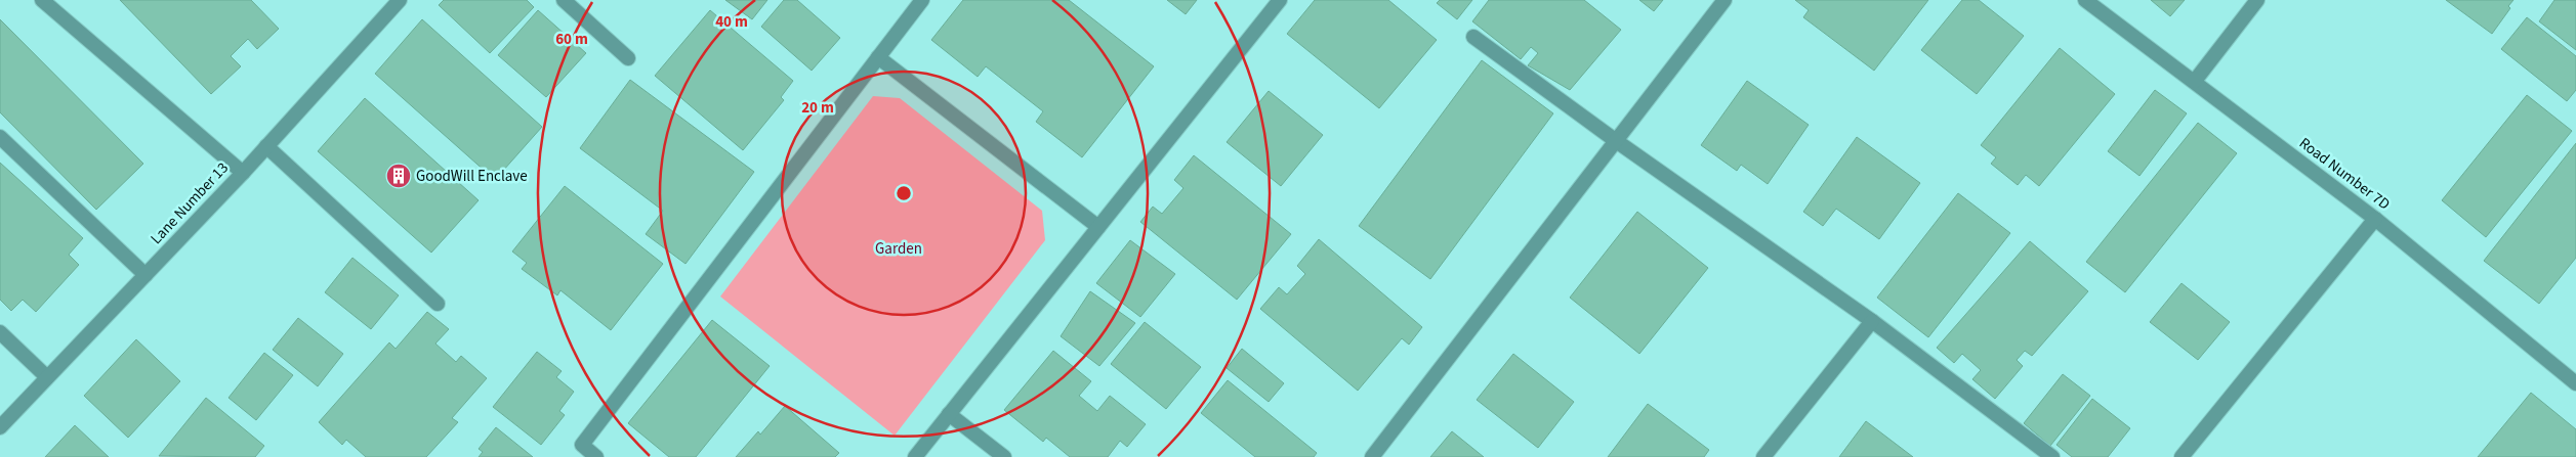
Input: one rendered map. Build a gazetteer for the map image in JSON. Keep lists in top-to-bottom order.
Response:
{
  "streets": {
    "street": ["Road Number 7D", "Lane Number 13"]
  },
  "parks": ["Garden"],
  "places": {
    "building": ["GoodWill Enclave"]
  },
  "rings": ["40 m", "60 m", "20 m"]
}
